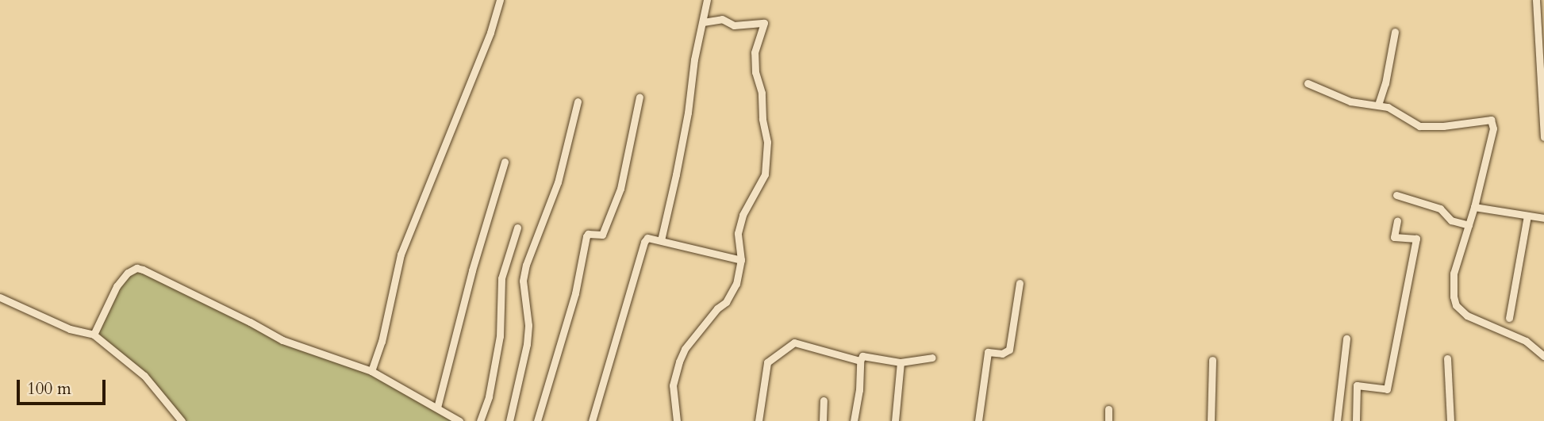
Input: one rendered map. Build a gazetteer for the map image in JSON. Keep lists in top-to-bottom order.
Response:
{
  "scale_bar": "100 m"
}
